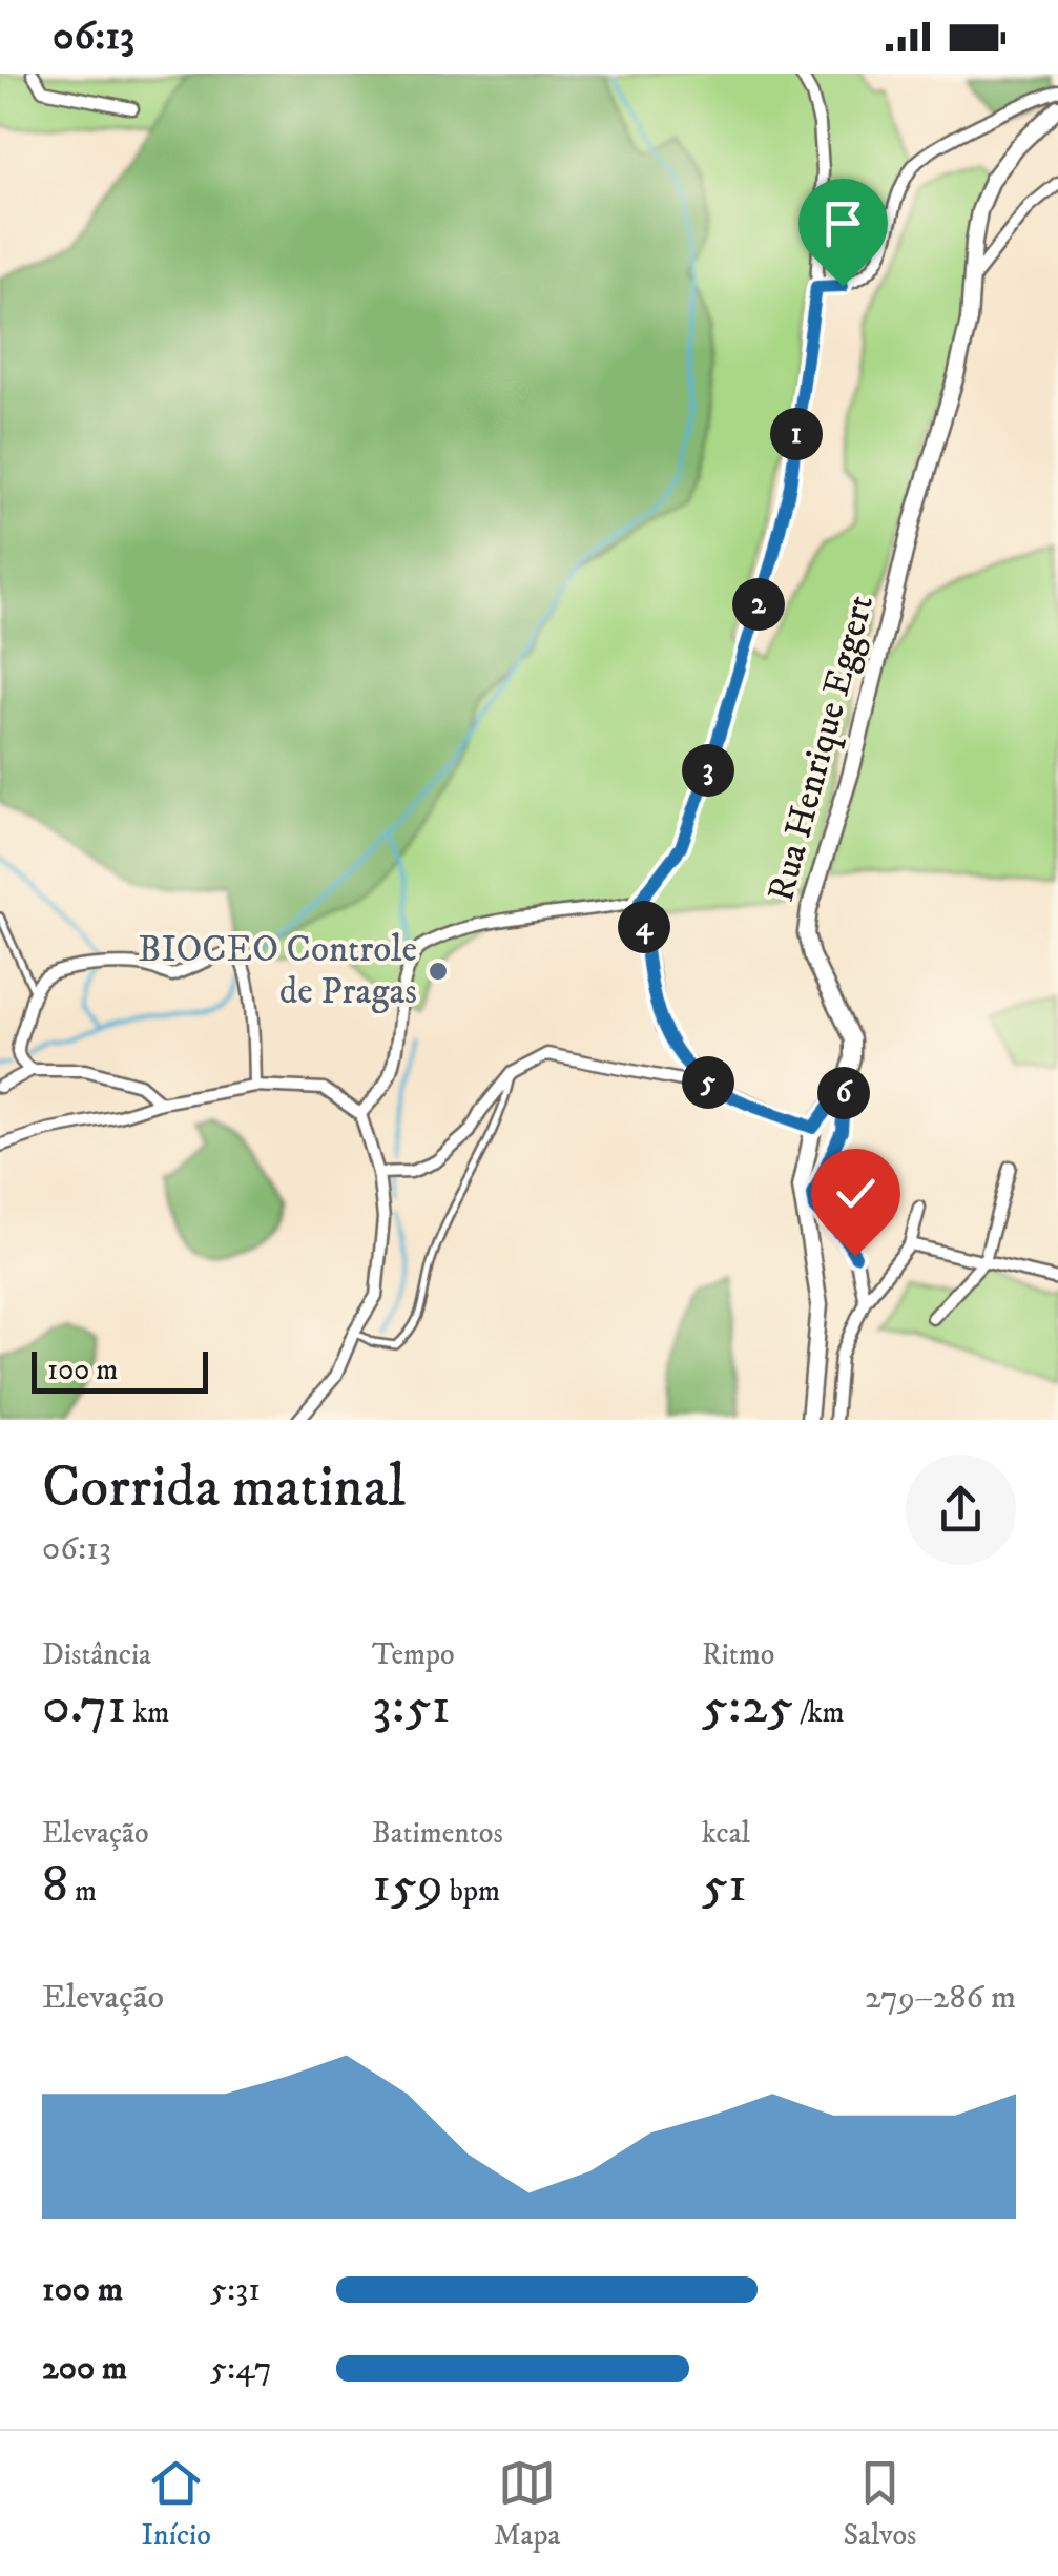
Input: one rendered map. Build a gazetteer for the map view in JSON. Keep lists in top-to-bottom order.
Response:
{
  "streets": {
    "street": ["Rua Henrique Eggert"]
  },
  "places": ["BIOCEO Controle de Pragas"],
  "scale_bar": "100 m",
  "page": {
    "status": "06:13",
    "pins": [
      "1",
      "2",
      "3",
      "4",
      "5",
      "6"
    ],
    "scale": "100 m",
    "heading": ["Corrida matinal", "06:13"],
    "stats": [
      ["Distância", "0.71 km"],
      ["Tempo", "3:51"],
      ["Ritmo", "5:25 /km"],
      ["Elevação", "8 m"],
      ["Batimentos", "159 bpm"],
      ["kcal", "51"]
    ],
    "chart": ["Elevação", "279–286 m"],
    "list": [
      {
        "name": "100 m",
        "note": "5:31"
      },
      {
        "name": "200 m",
        "note": "5:47"
      }
    ],
    "tabs": ["Início", "Mapa", "Salvos"]
  }
}
